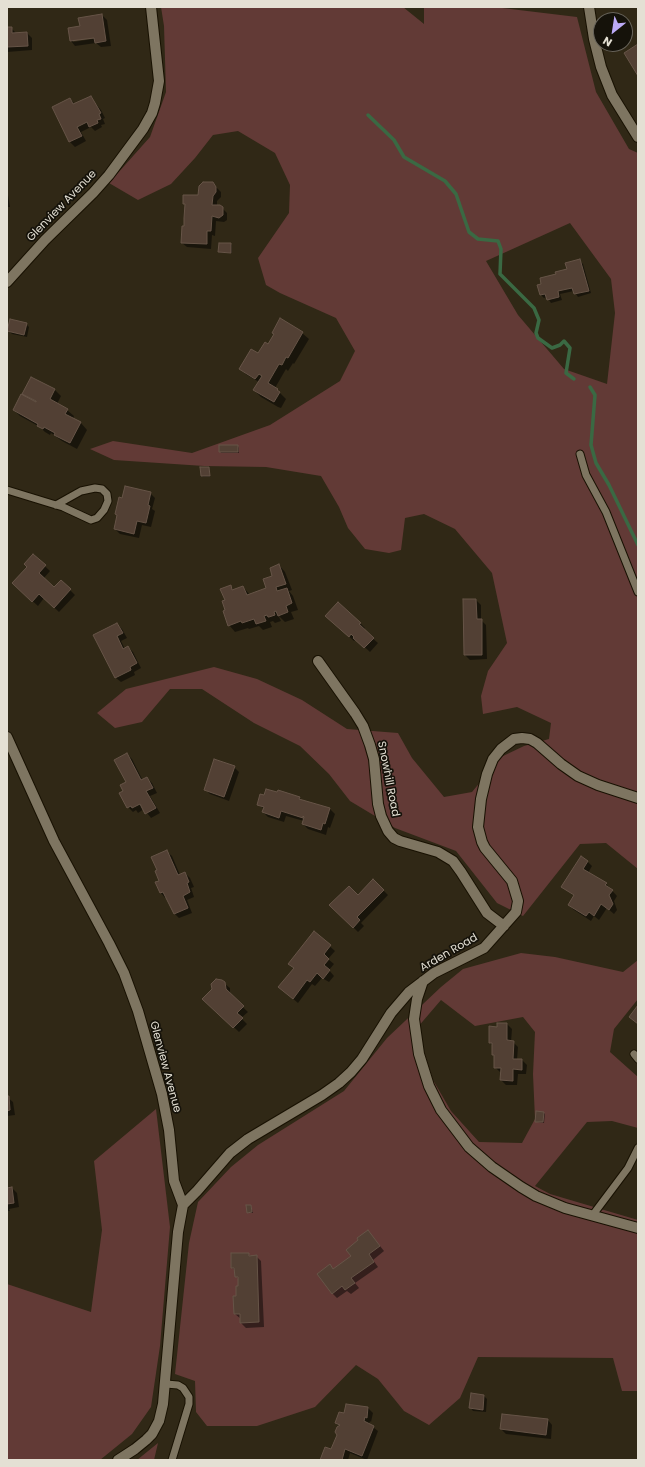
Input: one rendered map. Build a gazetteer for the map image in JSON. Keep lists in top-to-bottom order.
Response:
{
  "streets": {
    "street": ["Glenview Avenue", "Snowhill Road", "Arden Road"]
  },
  "crossings": [
    ["Glenview Avenue", "Arden Road"],
    ["Snowhill Road", "Arden Road"]
  ],
  "north": "bottom left"
}
